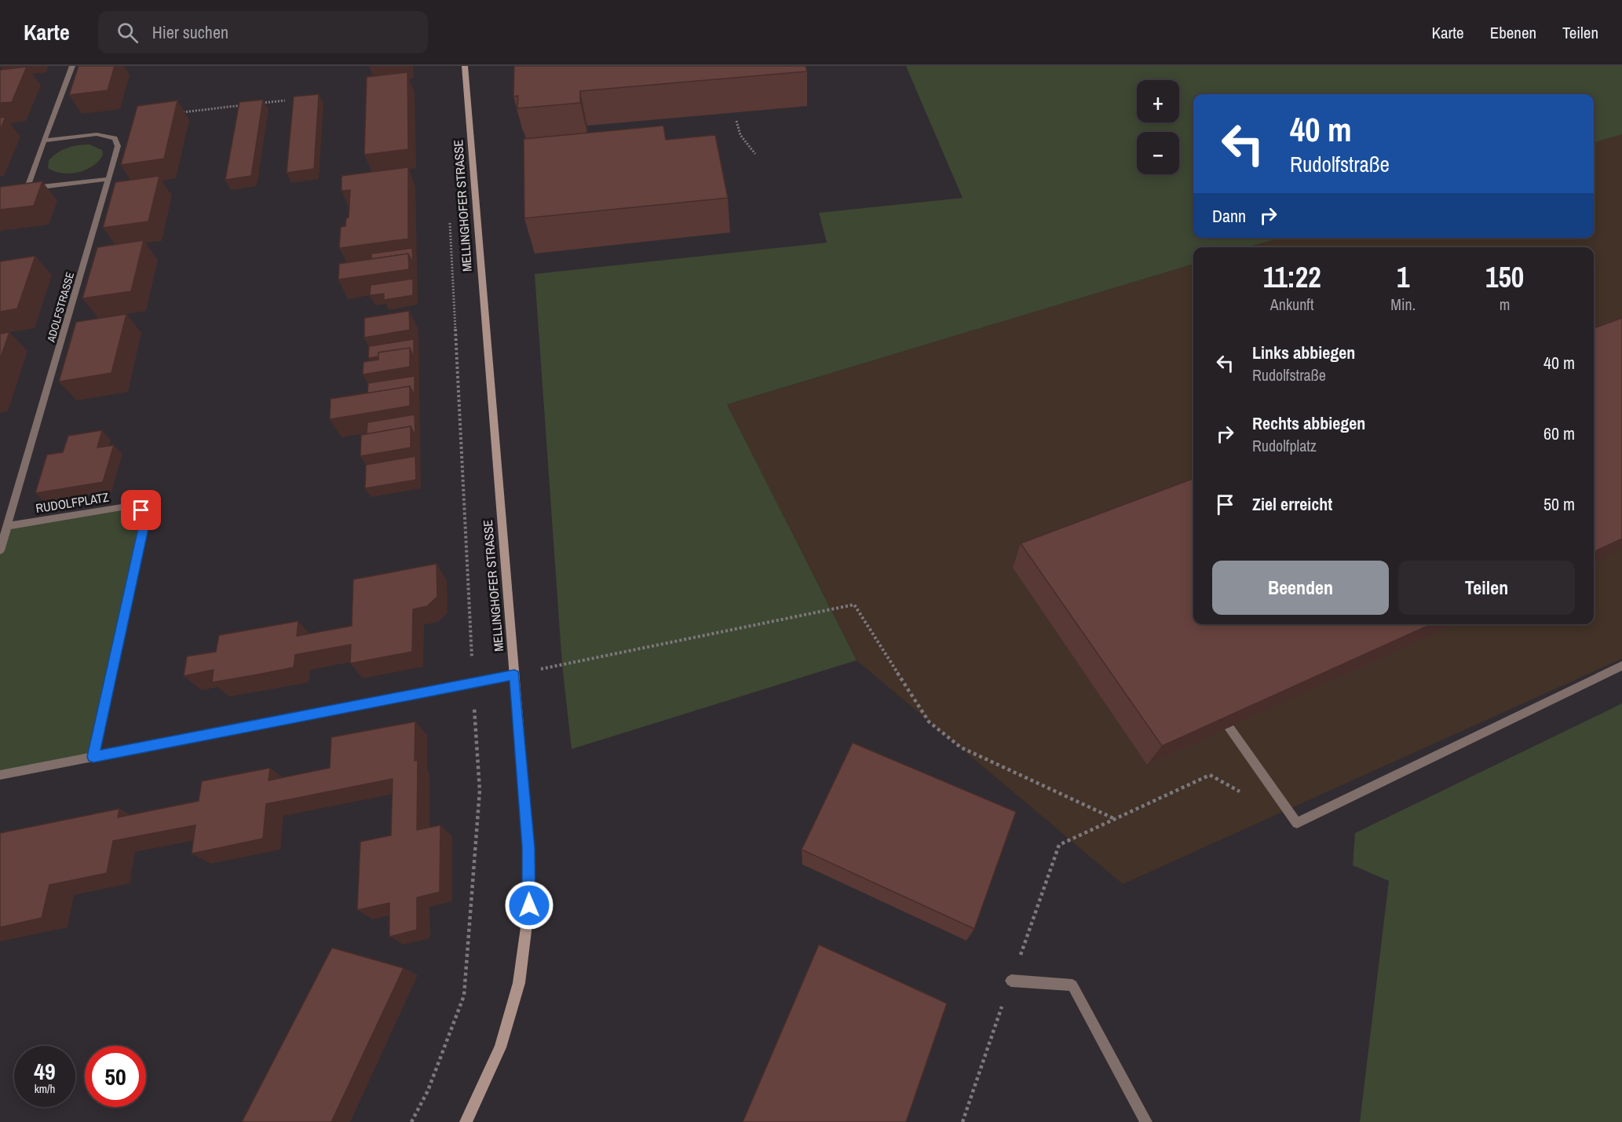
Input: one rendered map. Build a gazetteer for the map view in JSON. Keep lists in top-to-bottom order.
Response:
{
  "streets": {
    "main road": ["MELLINGHOFER STRASSE"],
    "street": ["ADOLFSTRASSE", "RUDOLFPLATZ"]
  },
  "crossings": [
    ["ADOLFSTRASSE", "RUDOLFPLATZ"]
  ],
  "page": {
    "header": "Karte",
    "search": "Hier suchen",
    "nav": ["Karte", "Ebenen", "Teilen"],
    "map_buttons": ["+", "−"],
    "turn": ["40 m", "Rudolfstraße"],
    "then": "Dann",
    "eta": [
      "11:22",
      "Ankunft",
      "1",
      "Min.",
      "150",
      "m"
    ],
    "list": [
      {
        "name": "Links abbiegen",
        "note": "Rudolfstraße",
        "value": "40 m"
      },
      {
        "name": "Rechts abbiegen",
        "note": "Rudolfplatz",
        "value": "60 m"
      },
      {
        "name": "Ziel erreicht",
        "value": "50 m"
      }
    ],
    "buttons": ["Beenden", "Teilen"],
    "speed": "49 km/h",
    "limit": "50"
  }
}
